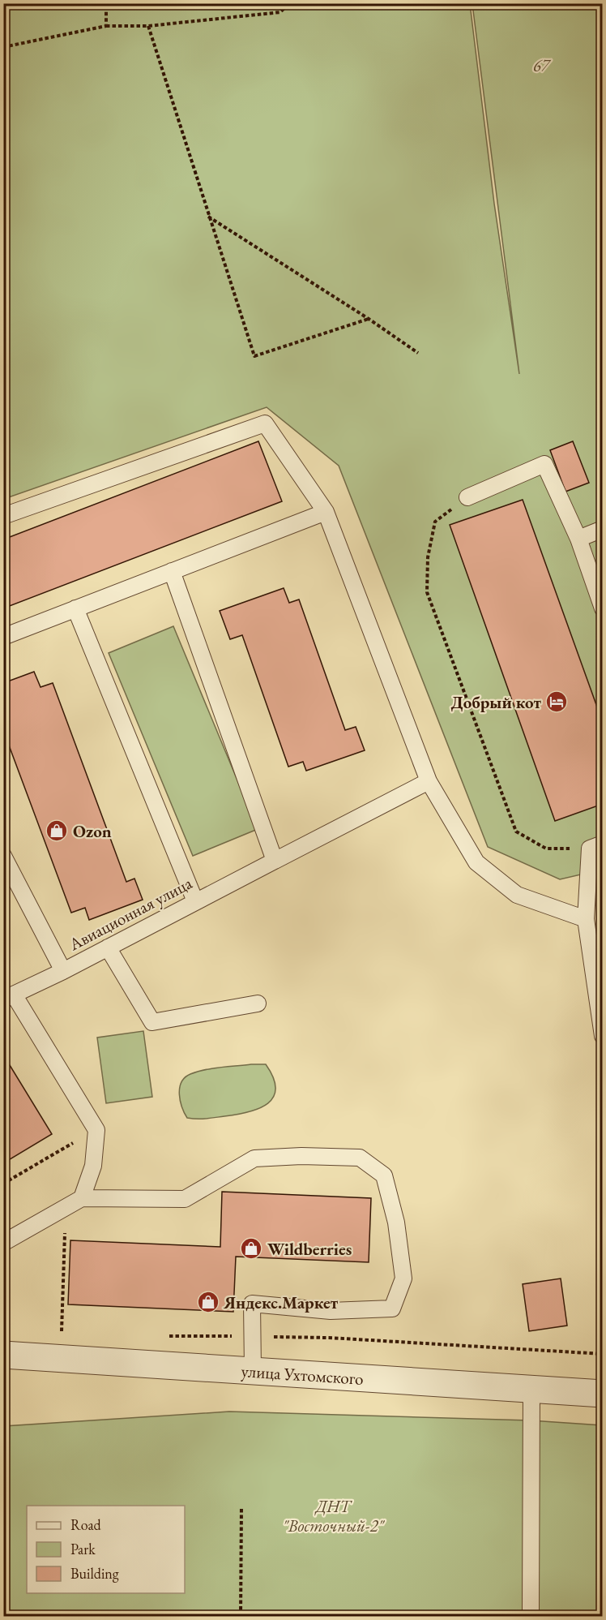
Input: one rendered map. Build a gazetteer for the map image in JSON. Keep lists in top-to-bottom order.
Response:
{
  "streets": {
    "street": ["улица Ухтомского"],
    "lane": ["Авиационная улица"]
  },
  "parks": ["67", "ДНТ \"Восточный-2\""],
  "places": {
    "hotel": ["Добрый кот"],
    "shop": ["Ozon", "Wildberries", "Яндекс.Маркет"]
  },
  "legend": ["Road", "Park", "Building"]
}
